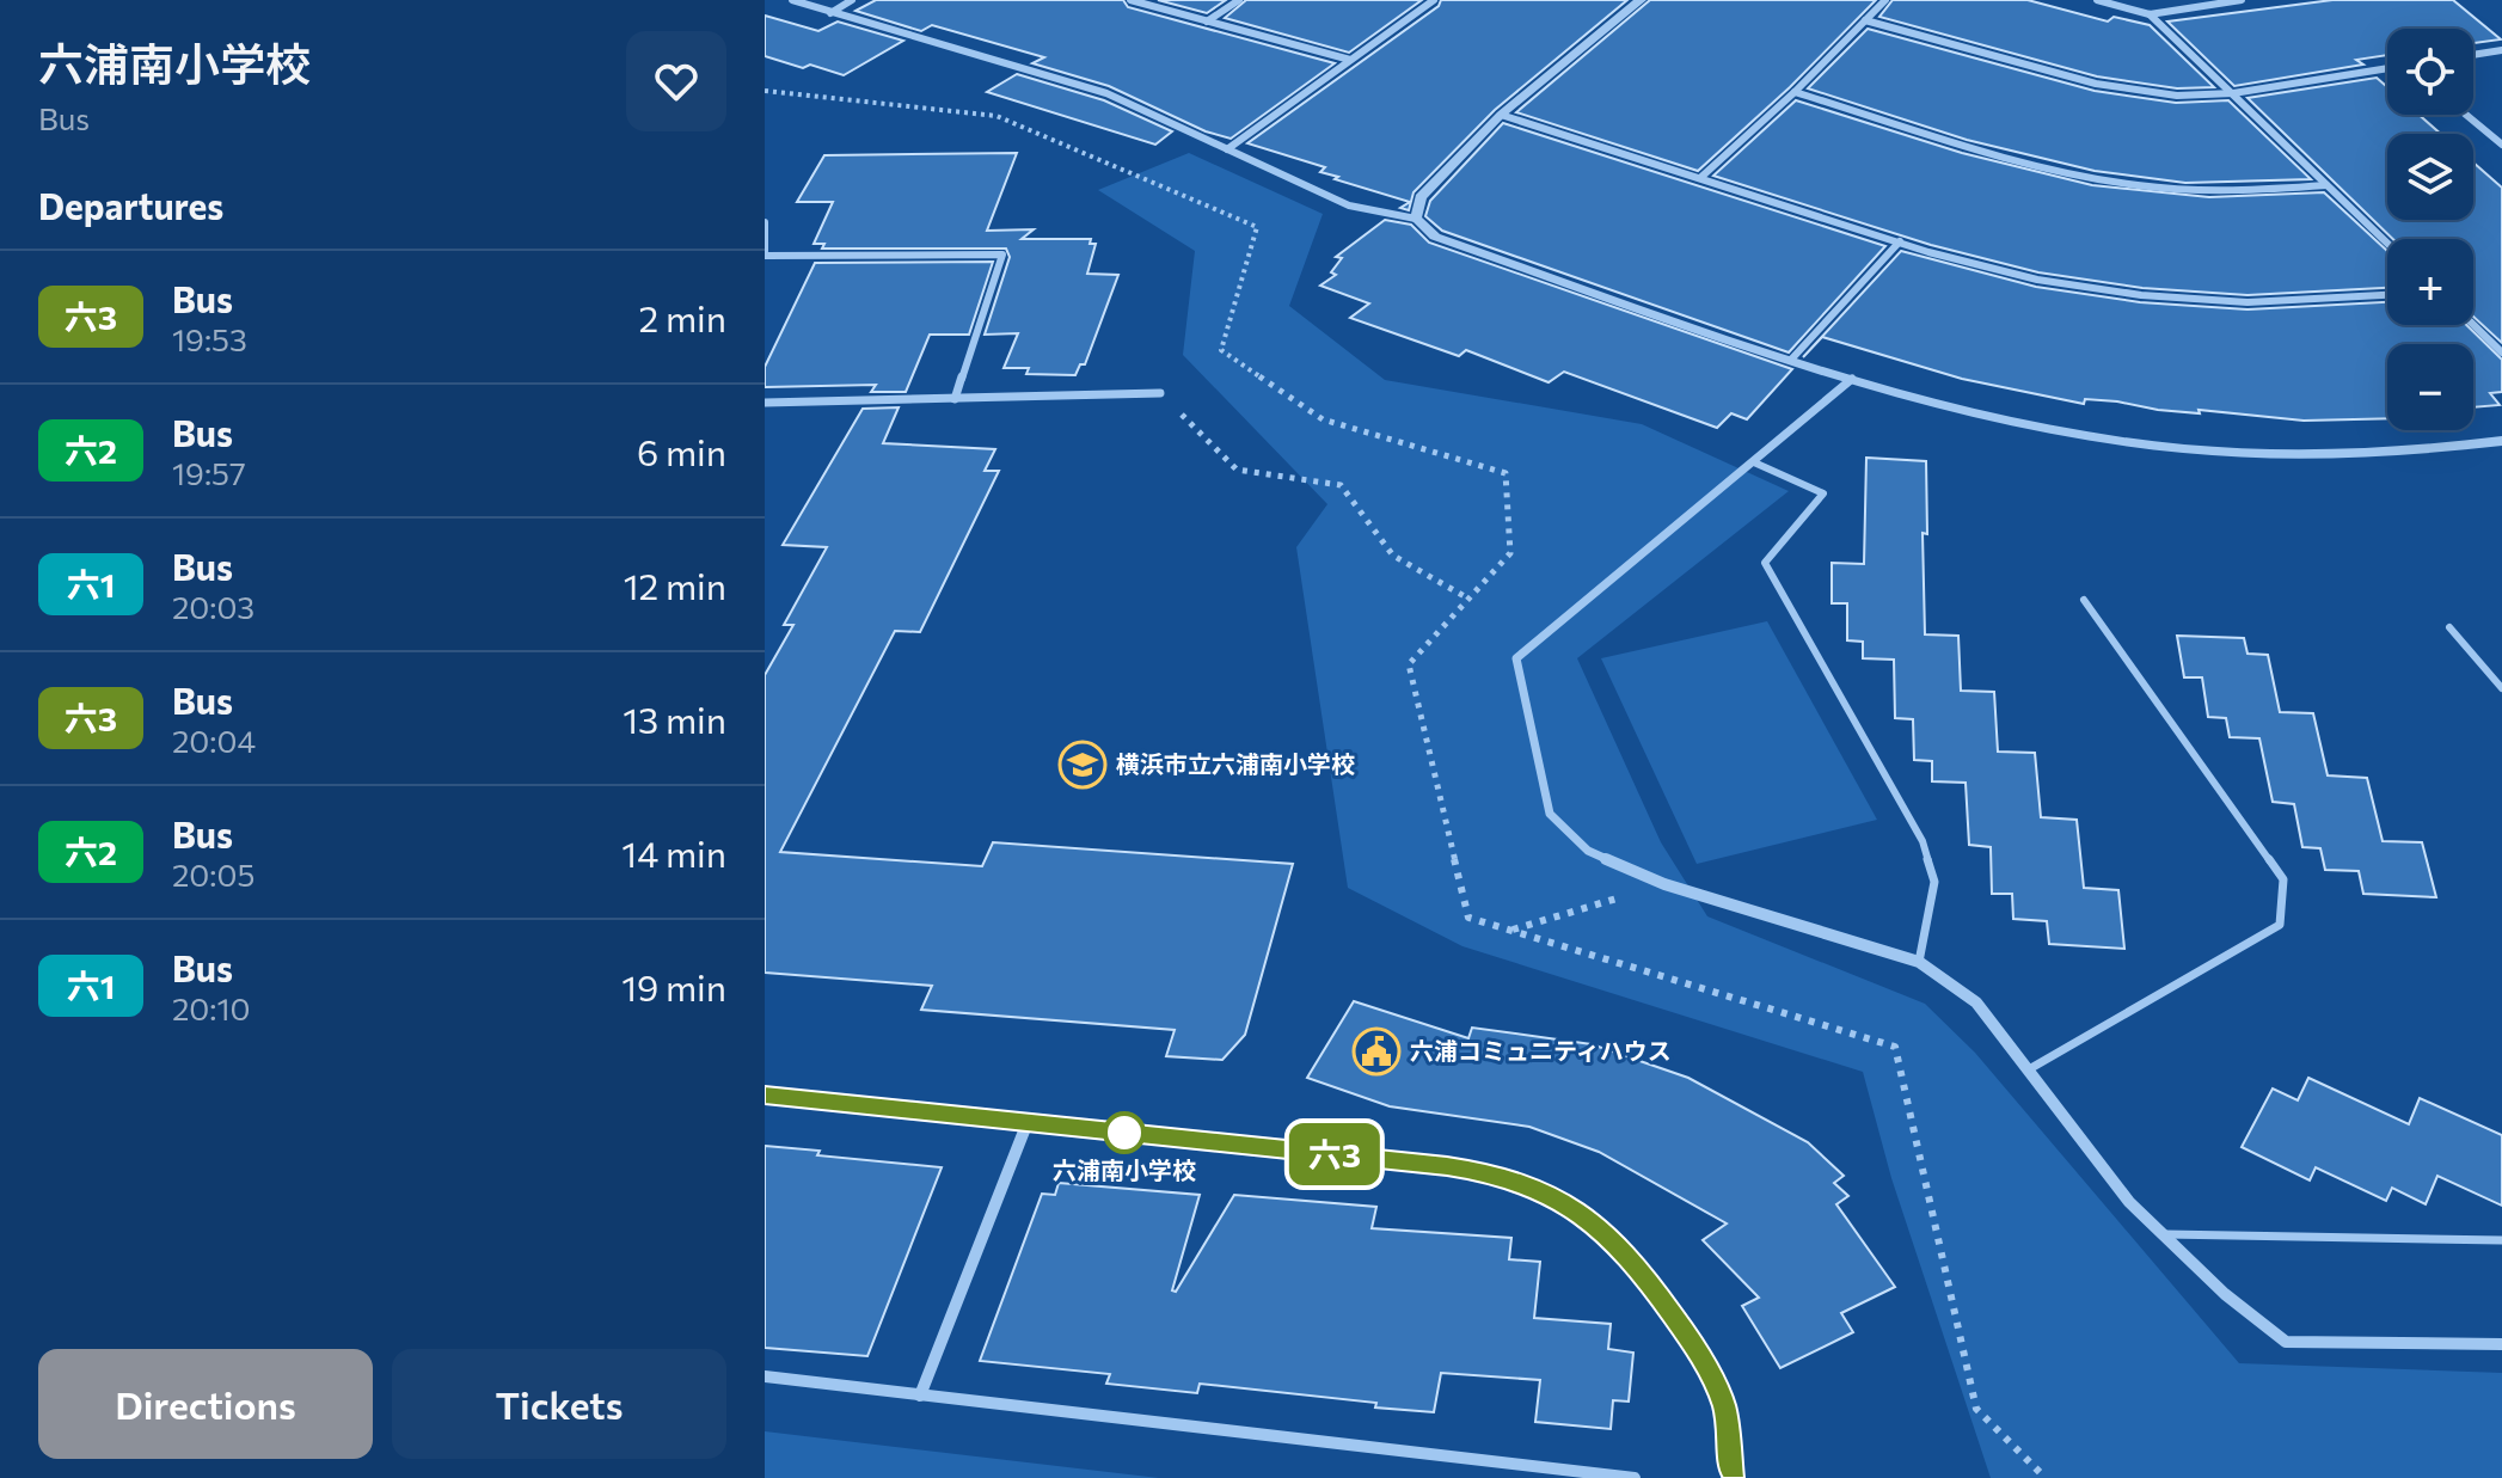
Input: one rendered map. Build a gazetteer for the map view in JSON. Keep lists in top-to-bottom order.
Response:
{
  "places": {
    "school or university": ["横浜市立六浦南小学校"],
    "public building": ["六浦コミュニティハウス"],
    "other": ["六浦南小学校"]
  },
  "lines": ["bus line 六3"],
  "page": {
    "heading": [
      ["六浦南小学校", "Bus"],
      "Departures"
    ],
    "on_map": "六3",
    "map_buttons": ["+", "−"],
    "list": [
      {
        "mark": "六3",
        "name": "Bus",
        "note": "19:53",
        "value": "2 min"
      },
      {
        "mark": "六2",
        "name": "Bus",
        "note": "19:57",
        "value": "6 min"
      },
      {
        "mark": "六1",
        "name": "Bus",
        "note": "20:03",
        "value": "12 min"
      },
      {
        "mark": "六3",
        "name": "Bus",
        "note": "20:04",
        "value": "13 min"
      },
      {
        "mark": "六2",
        "name": "Bus",
        "note": "20:05",
        "value": "14 min"
      },
      {
        "mark": "六1",
        "name": "Bus",
        "note": "20:10",
        "value": "19 min"
      }
    ],
    "buttons": ["Directions", "Tickets"]
  }
}
